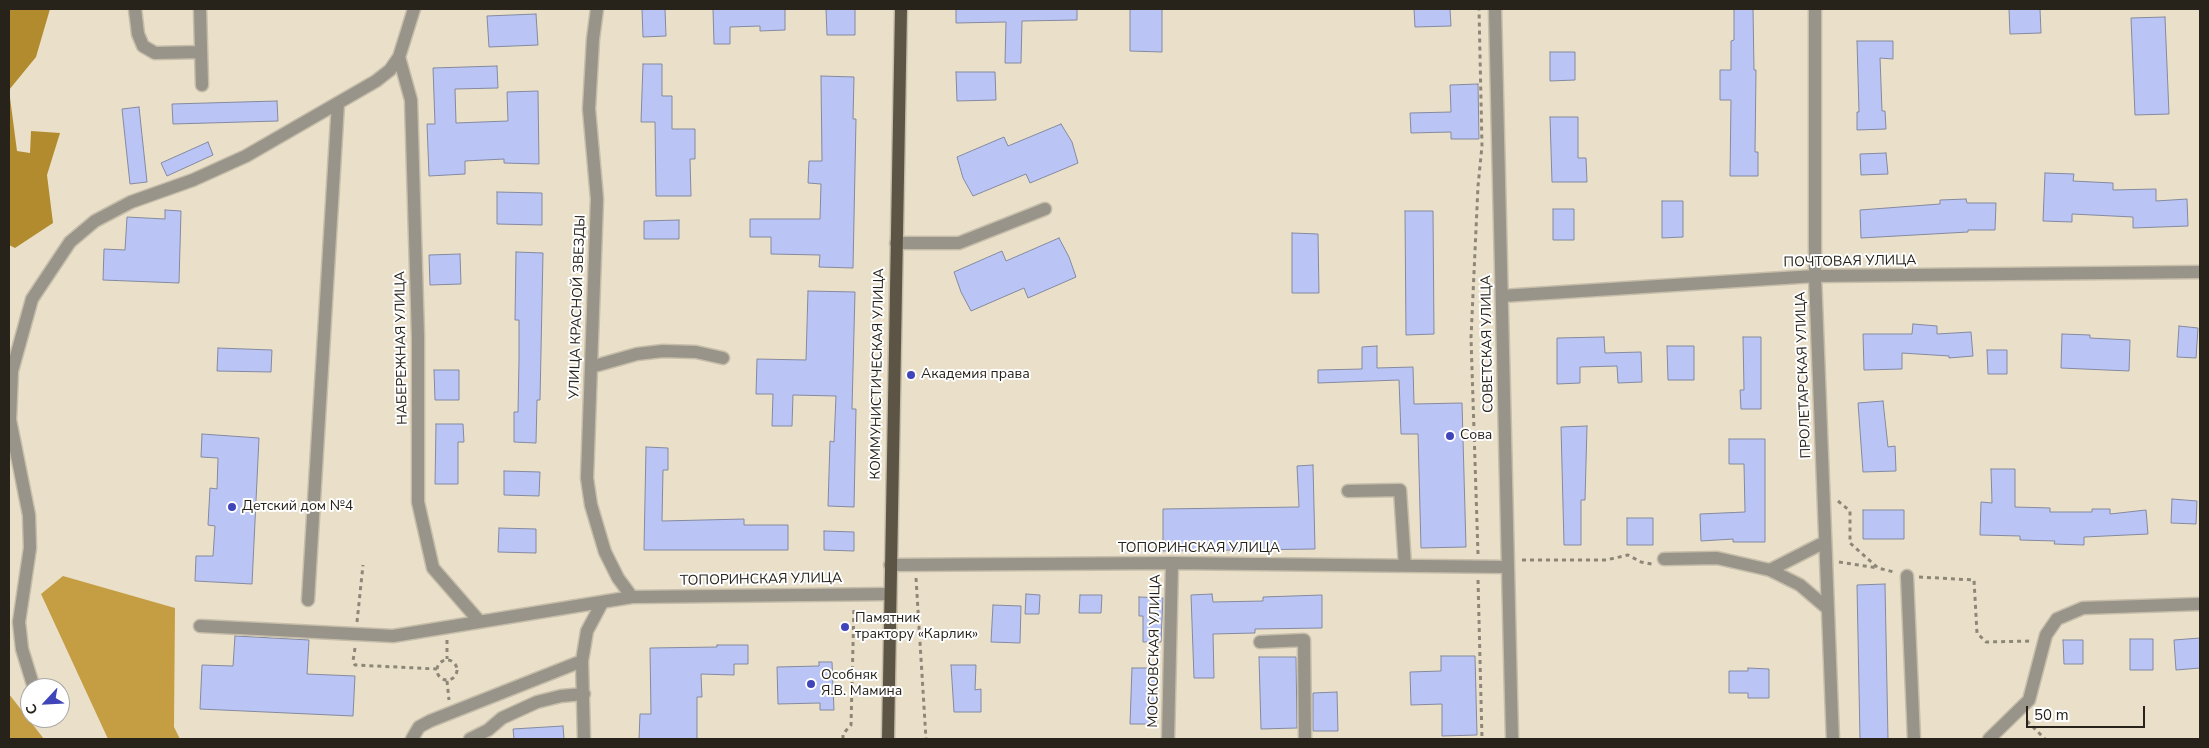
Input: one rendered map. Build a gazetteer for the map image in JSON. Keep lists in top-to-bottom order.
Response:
{
  "streets": {
    "main road": ["КОММУНИСТИЧЕСКАЯ УЛИЦА"],
    "street": [
      "ПОЧТОВАЯ УЛИЦА",
      "УЛИЦА КРАСНОЙ ЗВЕЗДЫ",
      "СОВЕТСКАЯ УЛИЦА",
      "НАБЕРЕЖНАЯ УЛИЦА",
      "ПРОЛЕТАРСКАЯ УЛИЦА",
      "ТОПОРИНСКАЯ УЛИЦА",
      "МОСКОВСКАЯ УЛИЦА"
    ]
  },
  "crossings": [
    ["ПОЧТОВАЯ УЛИЦА", "СОВЕТСКАЯ УЛИЦА"],
    ["ПОЧТОВАЯ УЛИЦА", "ПРОЛЕТАРСКАЯ УЛИЦА"],
    ["УЛИЦА КРАСНОЙ ЗВЕЗДЫ", "ТОПОРИНСКАЯ УЛИЦА"],
    ["СОВЕТСКАЯ УЛИЦА", "ТОПОРИНСКАЯ УЛИЦА"],
    ["НАБЕРЕЖНАЯ УЛИЦА", "ТОПОРИНСКАЯ УЛИЦА"],
    ["КОММУНИСТИЧЕСКАЯ УЛИЦА", "ТОПОРИНСКАЯ УЛИЦА"],
    ["ТОПОРИНСКАЯ УЛИЦА", "МОСКОВСКАЯ УЛИЦА"]
  ],
  "places": [
    "Академия права",
    "Сова",
    "Детский дом №4",
    "Памятник трактору «Карлик»",
    "Особняк Я.В. Мамина"
  ],
  "scale_bar": "50 m",
  "north": "bottom left"
}
